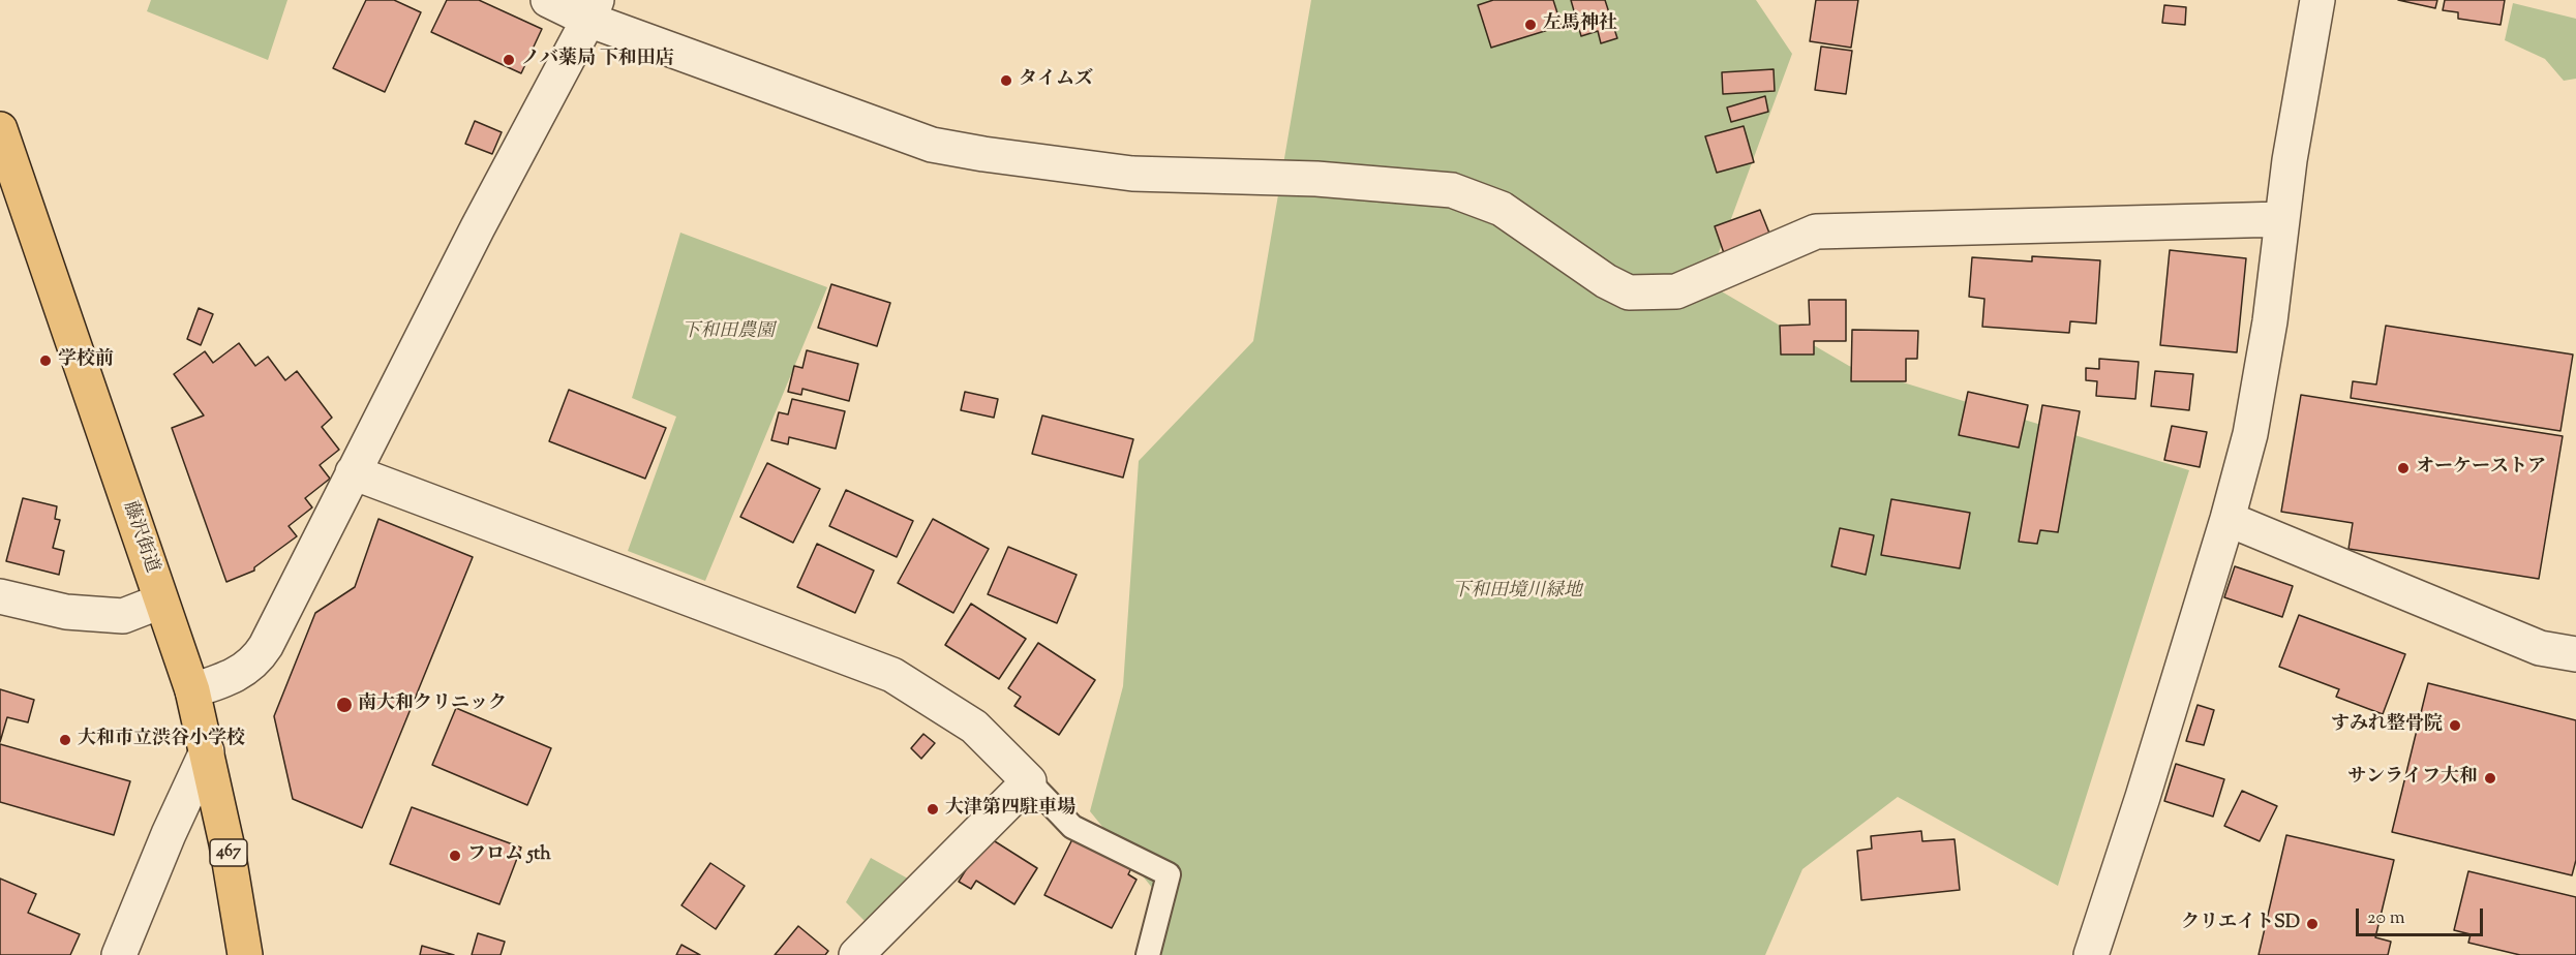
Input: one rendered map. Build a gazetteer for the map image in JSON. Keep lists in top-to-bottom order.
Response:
{
  "streets": {
    "highway": ["藤沢街道", "467"]
  },
  "parks": ["下和田農園", "下和田境川緑地"],
  "places": [
    "左馬神社",
    "ノバ薬局 下和田店",
    "タイムズ",
    "学校前",
    "オーケーストア",
    "南大和クリニック",
    "すみれ整骨院",
    "大和市立渋谷小学校",
    "サンライフ大和",
    "大津第四駐車場",
    "フロム 5th",
    "クリエイトSD"
  ],
  "scale_bar": "20 m"
}
